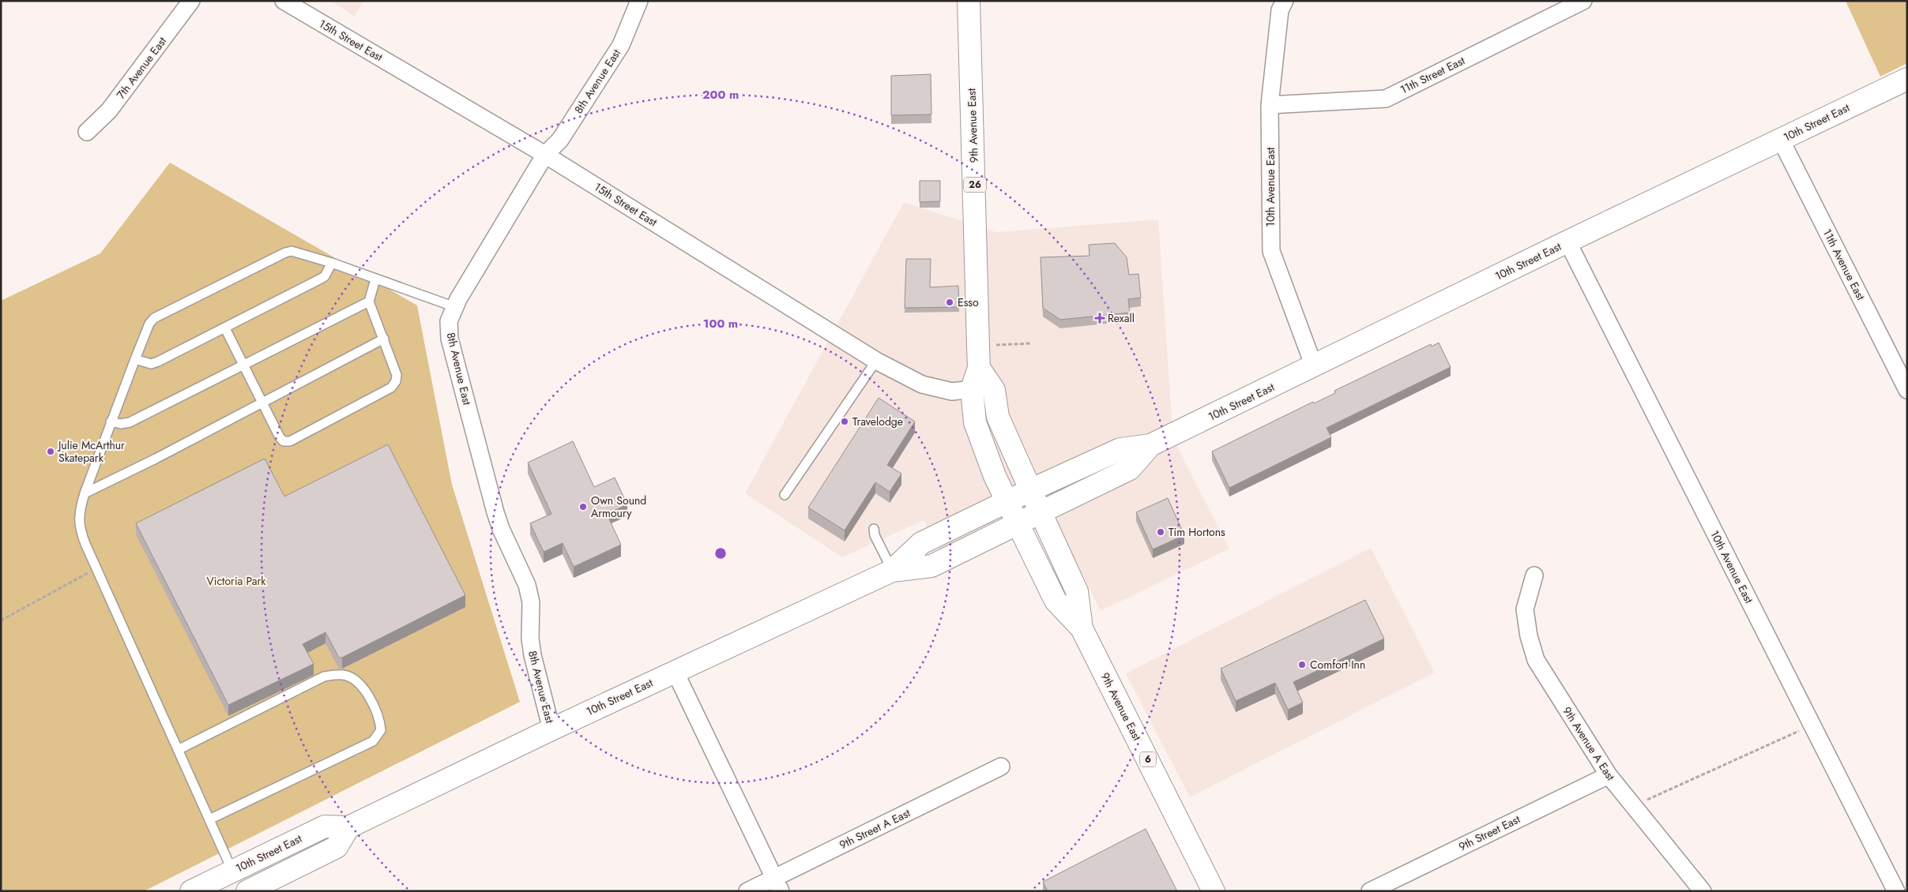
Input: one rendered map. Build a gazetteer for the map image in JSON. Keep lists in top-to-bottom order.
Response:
{
  "streets": {
    "main road": [
      "10th Street East",
      "9th Avenue East",
      "26",
      "6"
    ],
    "street": [
      "15th Street East",
      "7th Avenue East",
      "11th Street East",
      "8th Avenue East",
      "10th Avenue East",
      "11th Avenue East",
      "9th Avenue A East",
      "9th Street A East",
      "9th Street East"
    ]
  },
  "crossings": [
    ["15th Street East", "8th Avenue East"],
    ["15th Street East", "9th Avenue East"],
    ["11th Street East", "10th Avenue East"],
    ["8th Avenue East", "10th Street East"],
    ["10th Street East", "9th Avenue East"],
    ["10th Street East", "10th Avenue East"],
    ["10th Street East", "11th Avenue East"],
    ["10th Street East", "6"],
    ["9th Avenue East", "6"],
    ["9th Avenue A East", "9th Street East"]
  ],
  "parks": ["Victoria Park"],
  "places": {
    "other": [
      "Esso",
      "Travelodge",
      "Julie McArthur Skatepark",
      "Own Sound Armoury",
      "Tim Hortons",
      "Comfort Inn"
    ],
    "health": ["Rexall"]
  },
  "rings": ["200 m", "100 m"]
}
